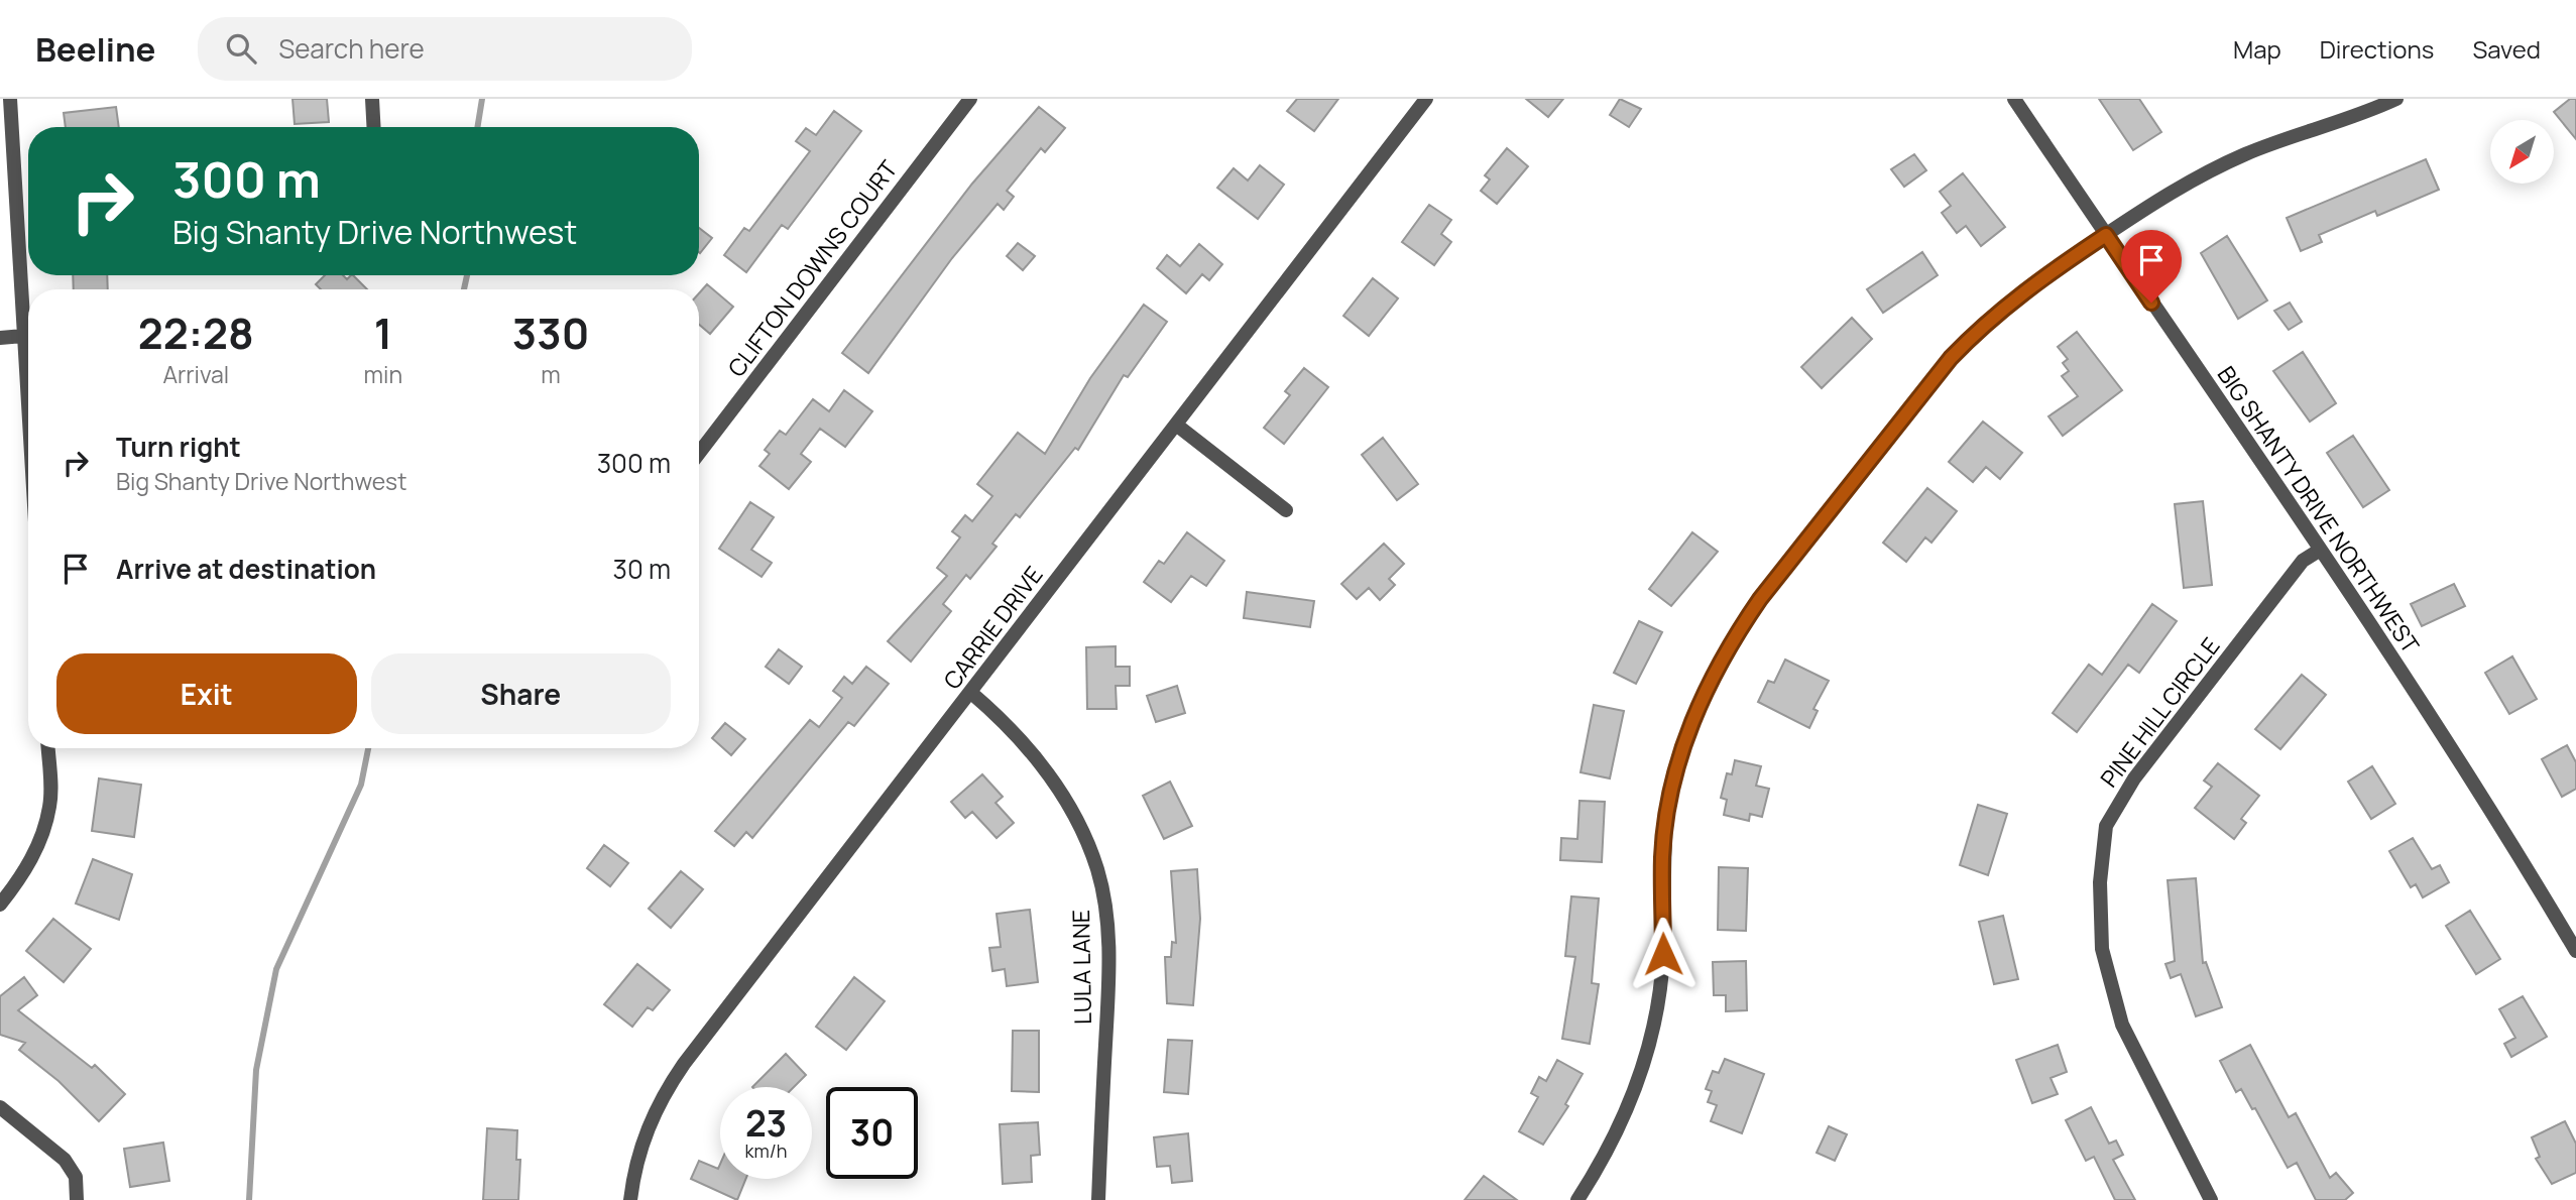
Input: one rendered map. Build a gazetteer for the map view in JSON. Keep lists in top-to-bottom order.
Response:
{
  "streets": {
    "street": [
      "CLIFTON DOWNS COURT",
      "BIG SHANTY DRIVE NORTHWEST",
      "CARRIE DRIVE",
      "PINE HILL CIRCLE",
      "LULA LANE"
    ]
  },
  "crossings": [
    ["BIG SHANTY DRIVE NORTHWEST", "PINE HILL CIRCLE"],
    ["CARRIE DRIVE", "LULA LANE"]
  ],
  "north": "bottom left",
  "page": {
    "header": "Beeline",
    "search": "Search here",
    "nav": ["Map", "Directions", "Saved"],
    "turn": ["300 m", "Big Shanty Drive Northwest"],
    "eta": [
      "22:28",
      "Arrival",
      "1",
      "min",
      "330",
      "m"
    ],
    "list": [
      {
        "name": "Turn right",
        "note": "Big Shanty Drive Northwest",
        "value": "300 m"
      },
      {
        "name": "Arrive at destination",
        "value": "30 m"
      }
    ],
    "buttons": ["Exit", "Share"],
    "speed": "23 km/h",
    "limit": "30"
  }
}
